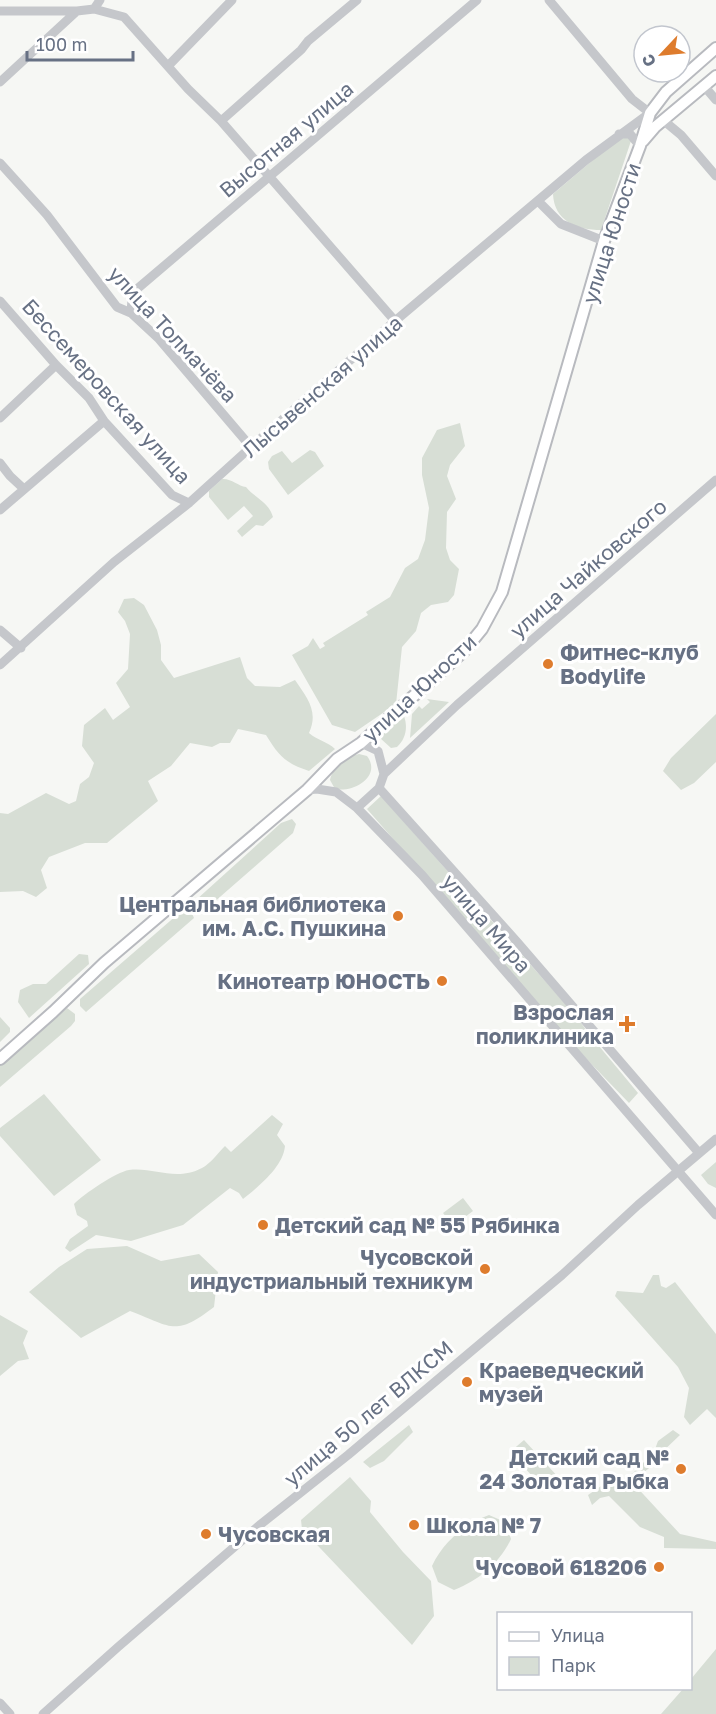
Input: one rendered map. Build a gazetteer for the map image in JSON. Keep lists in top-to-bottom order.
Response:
{
  "streets": {
    "main road": ["улица Юности", "Лысьвенская улица"],
    "street": [
      "Высотная улица",
      "улица Толмачёва",
      "Бессемеровская улица",
      "улица Чайковского",
      "улица Мира",
      "улица 50 лет ВЛКСМ"
    ]
  },
  "crossings": [
    ["Высотная улица", "улица Толмачёва"],
    ["улица Юности", "Лысьвенская улица"],
    ["улица Юности", "улица Мира"],
    ["улица Толмачёва", "Лысьвенская улица"],
    ["Лысьвенская улица", "Бессемеровская улица"],
    ["улица Чайковского", "улица Мира"],
    ["улица Мира", "улица 50 лет ВЛКСМ"]
  ],
  "places": {
    "other": [
      "Фитнес-клуб Bodylife",
      "Центральная библиотека им. А.С. Пушкина",
      "Кинотеатр ЮНОСТЬ",
      "Детский сад № 55 Рябинка",
      "Чусовской индустриальный техникум",
      "Краеведческий музей",
      "Детский сад № 24 Золотая Рыбка",
      "Школа № 7",
      "Чусовская",
      "Чусовой 618206"
    ],
    "health": ["Взрослая поликлиника"]
  },
  "legend": ["Улица", "Парк"],
  "scale_bar": "100 m",
  "north": "bottom left"
}
